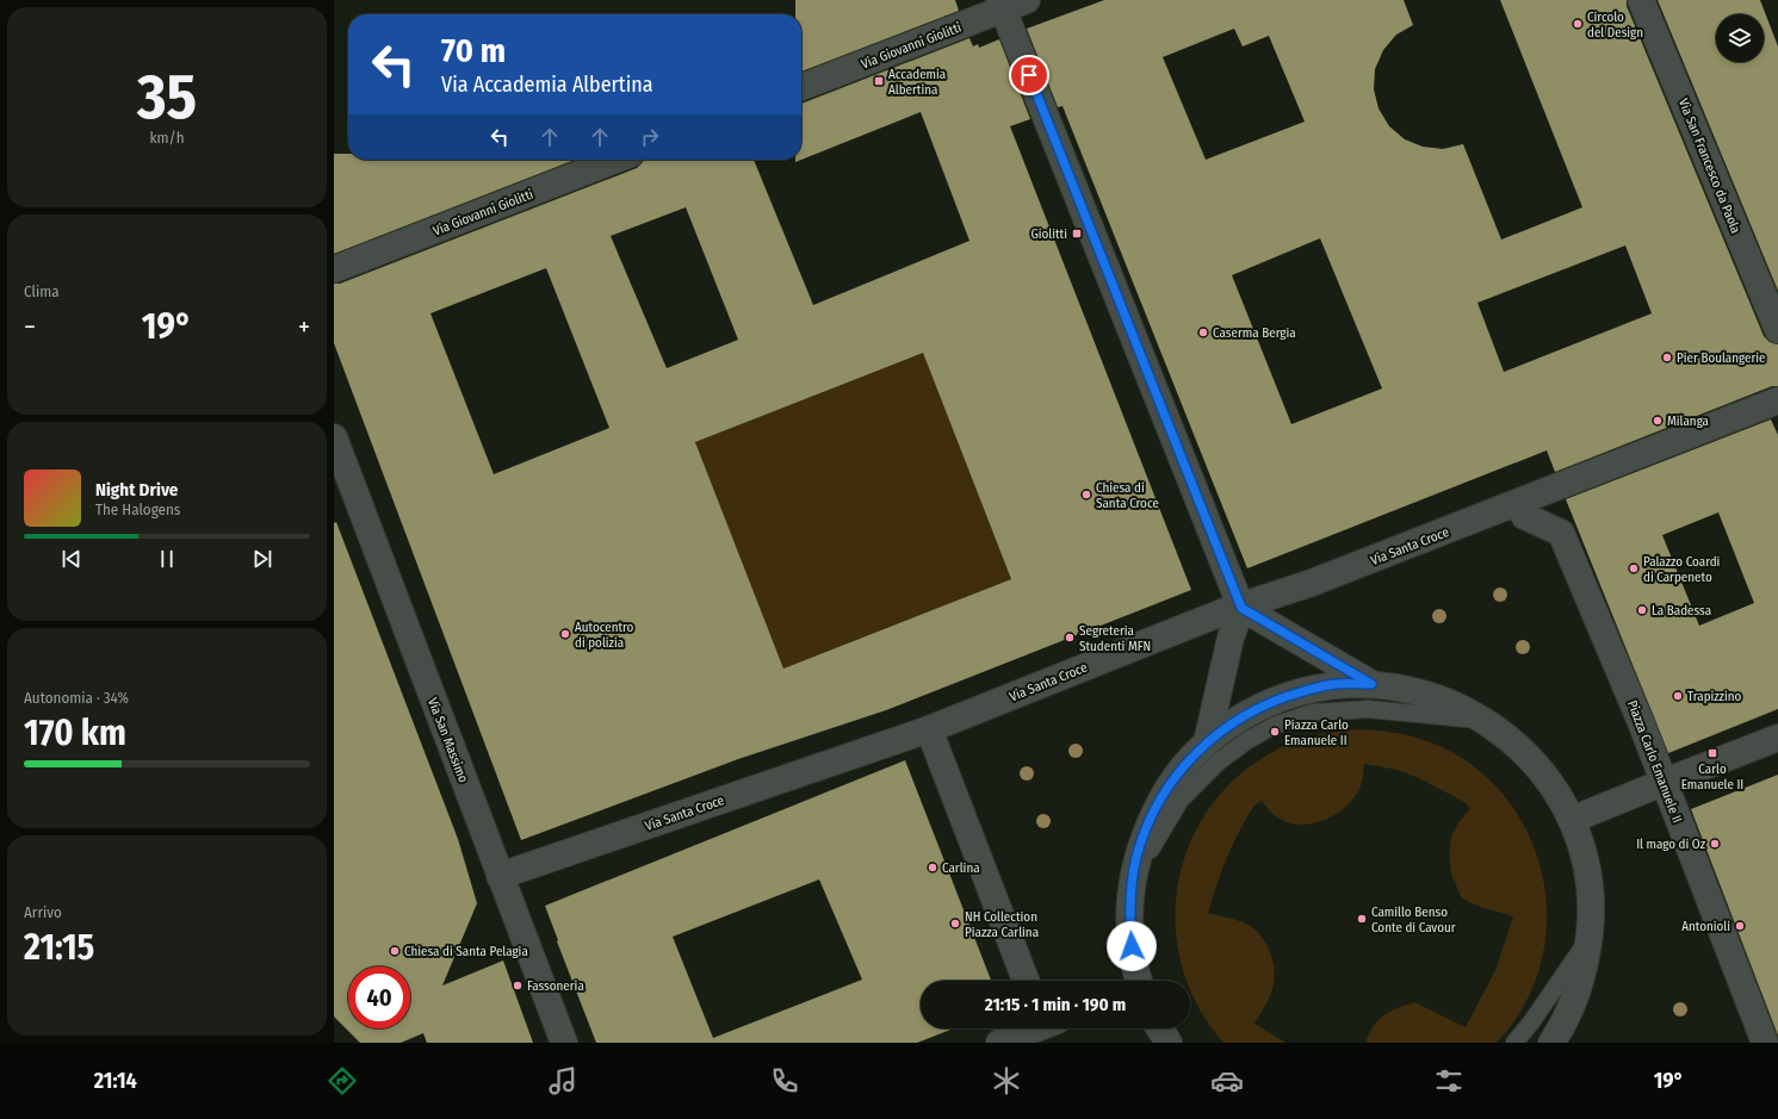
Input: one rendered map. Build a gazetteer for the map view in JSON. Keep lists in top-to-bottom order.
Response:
{
  "streets": {
    "street": [
      "Via Giovanni Giolitti",
      "Via San Francesco da Paola",
      "Via Santa Croce",
      "Via San Massimo",
      "Piazza Carlo Emanuele II"
    ]
  },
  "crossings": [
    ["Via Santa Croce", "Via San Massimo"],
    ["Via Santa Croce", "Piazza Carlo Emanuele II"]
  ],
  "places": {
    "other": [
      "Circolo del Design",
      "Caserma Bergia",
      "Pier Boulangerie",
      "Milanga",
      "Chiesa di Santa Croce",
      "Palazzo Coardi di Carpeneto",
      "La Badessa",
      "Autocentro di polizia",
      "Segreteria Studenti MFN",
      "Trapizzino",
      "Piazza Carlo Emanuele II",
      "Il mago di Oz",
      "Carlina",
      "Camillo Benso Conte di Cavour",
      "NH Collection Piazza Carlina",
      "Antonioli",
      "Chiesa di Santa Pelagia",
      "Fassoneria"
    ],
    "transit": ["Accademia Albertina", "Giolitti", "Carlo Emanuele II"]
  },
  "page": {
    "tile": [
      ["35", "km/h"],
      "Clima",
      ["Autonomia · 34%", "170 km"],
      ["Arrivo", "21:15"]
    ],
    "turn": ["70 m", "Via Accademia Albertina"],
    "heat": ["−", "19°", "+"],
    "song": ["Night Drive", "The Halogens"],
    "limit": "40",
    "trip": "21:15 · 1 min · 190 m",
    "tabs": ["21:14", "19°"]
  }
}
